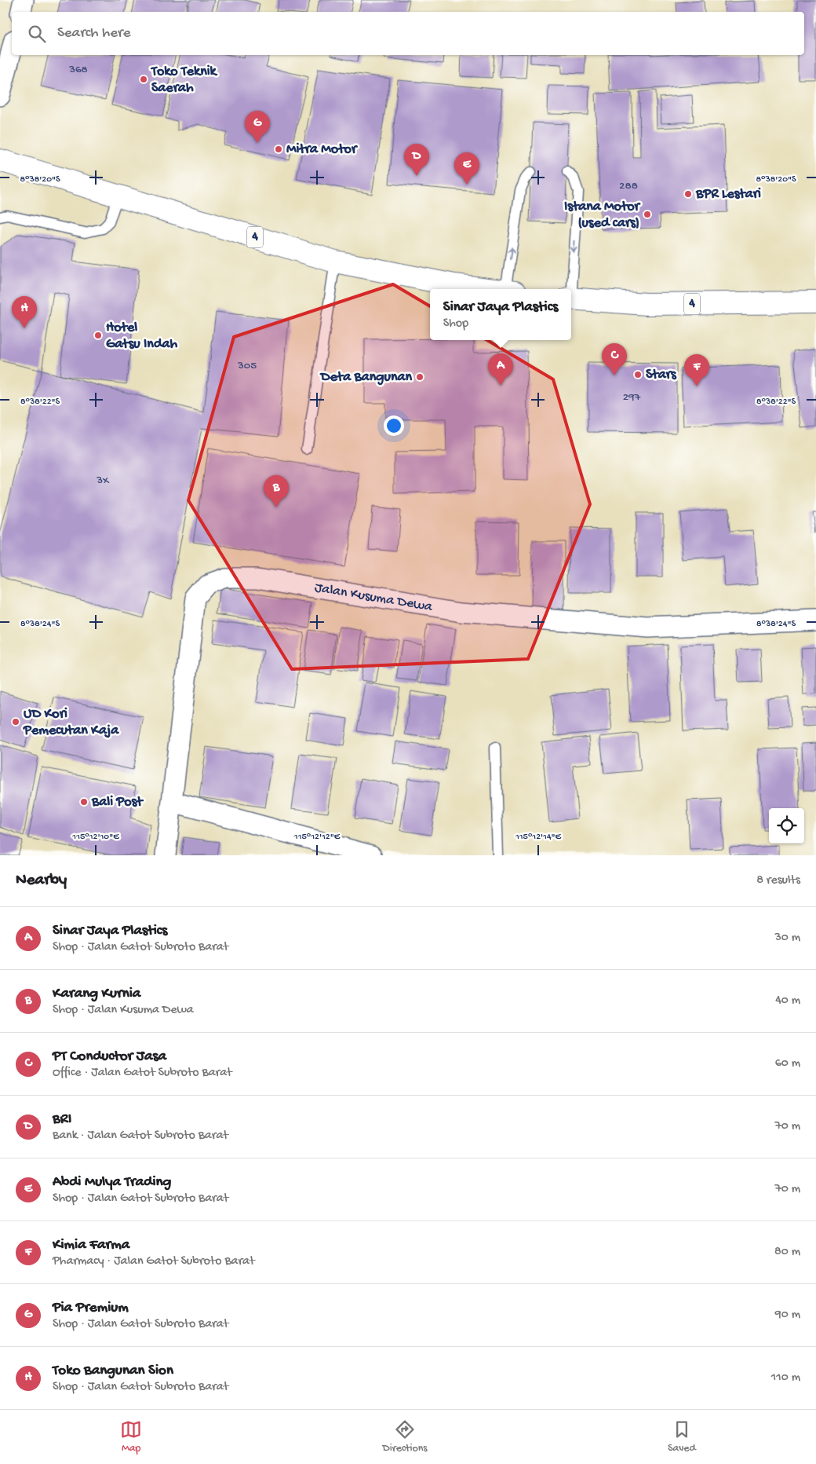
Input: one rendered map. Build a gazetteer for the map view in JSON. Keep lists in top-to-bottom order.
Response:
{
  "streets": {
    "highway": ["4"],
    "street": ["Jalan Kusuma Dewa"]
  },
  "places": [
    "Toko Teknik Saerah",
    "Mitra Motor",
    "BPR Lestari",
    "Istana Motor (used cars)",
    "Hotel Gatsu Indah",
    "Stars",
    "Deta Bangunan",
    "UD Kori Pemecutan Kaja",
    "Bali Post"
  ],
  "house_numbers": [
    "368",
    "288",
    "305",
    "297",
    "3X"
  ],
  "page": {
    "search": "Search here",
    "pins": [
      "G",
      "D",
      "E",
      "H",
      "C",
      "A",
      "F",
      "B"
    ],
    "popup": ["Sinar Jaya Plastics", "Shop"],
    "heading": ["Nearby", "8 results"],
    "list": [
      {
        "mark": "A",
        "name": "Sinar Jaya Plastics",
        "note": "Shop · Jalan Gatot Subroto Barat",
        "value": "30 m"
      },
      {
        "mark": "B",
        "name": "Karang Kurnia",
        "note": "Shop · Jalan Kusuma Dewa",
        "value": "40 m"
      },
      {
        "mark": "C",
        "name": "PT Conductor Jasa",
        "note": "Office · Jalan Gatot Subroto Barat",
        "value": "60 m"
      },
      {
        "mark": "D",
        "name": "BRI",
        "note": "Bank · Jalan Gatot Subroto Barat",
        "value": "70 m"
      },
      {
        "mark": "E",
        "name": "Abdi Mulya Trading",
        "note": "Shop · Jalan Gatot Subroto Barat",
        "value": "70 m"
      },
      {
        "mark": "F",
        "name": "Kimia Farma",
        "note": "Pharmacy · Jalan Gatot Subroto Barat",
        "value": "80 m"
      },
      {
        "mark": "G",
        "name": "Pia Premium",
        "note": "Shop · Jalan Gatot Subroto Barat",
        "value": "90 m"
      },
      {
        "mark": "H",
        "name": "Toko Bangunan Sion",
        "note": "Shop · Jalan Gatot Subroto Barat",
        "value": "110 m"
      }
    ],
    "nav": ["Map", "Directions", "Saved"]
  },
  "coordinates": [
    "8°38'20\"S",
    "8°38'22\"S",
    "8°38'24\"S",
    "115°12'10\"E",
    "115°12'12\"E",
    "115°12'14\"E"
  ]
}
